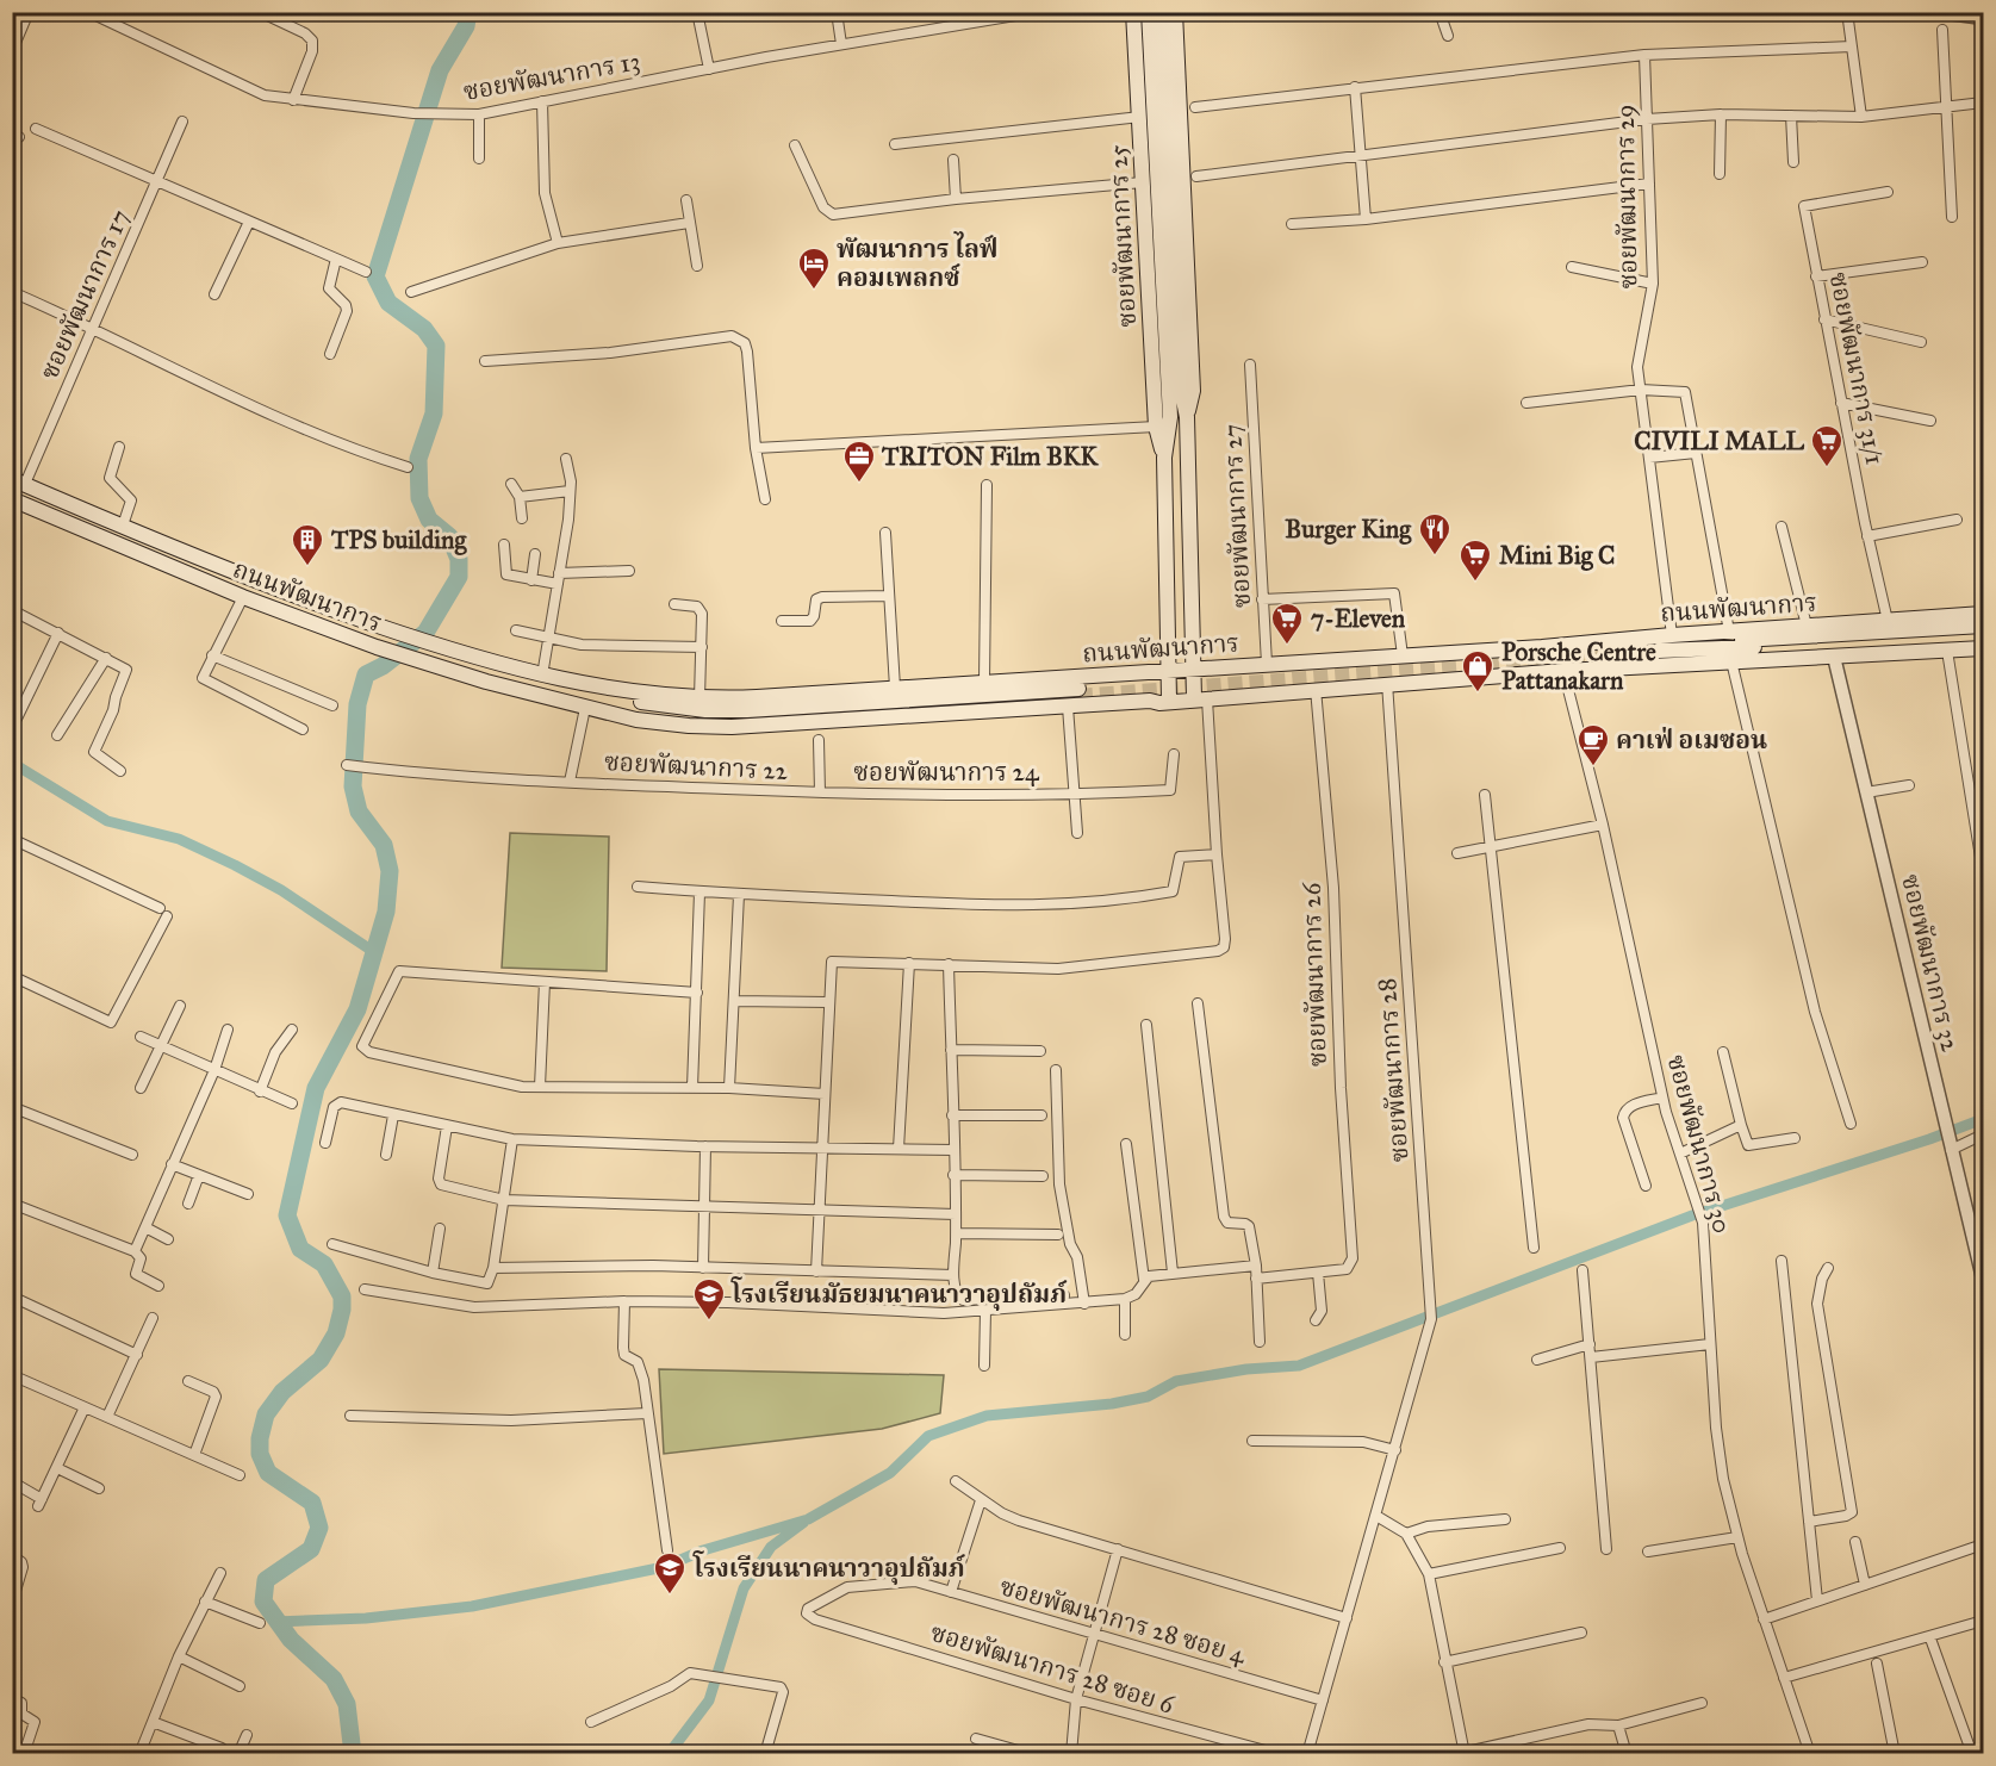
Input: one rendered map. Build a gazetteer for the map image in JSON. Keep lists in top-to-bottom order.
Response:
{
  "streets": {
    "main road": ["ซอยพัฒนาการ 25", "ถนนพัฒนาการ"],
    "street": [
      "ซอยพัฒนาการ 13",
      "ซอยพัฒนาการ 29",
      "ซอยพัฒนาการ 17",
      "ซอยพัฒนาการ 31/1",
      "ซอยพัฒนาการ 27",
      "ซอยพัฒนาการ 22",
      "ซอยพัฒนาการ 24",
      "ซอยพัฒนาการ 32",
      "ซอยพัฒนาการ 26",
      "ซอยพัฒนาการ 28",
      "ซอยพัฒนาการ 30",
      "ซอยพัฒนาการ 28 ซอย 4",
      "ซอยพัฒนาการ 28 ซอย 6"
    ]
  },
  "crossings": [
    ["ซอยพัฒนาการ 29", "ถนนพัฒนาการ"],
    ["ซอยพัฒนาการ 25", "ถนนพัฒนาการ"],
    ["ซอยพัฒนาการ 17", "ถนนพัฒนาการ"],
    ["ซอยพัฒนาการ 31/1", "ถนนพัฒนาการ"],
    ["ซอยพัฒนาการ 27", "ถนนพัฒนาการ"],
    ["ถนนพัฒนาการ", "ซอยพัฒนาการ 22"],
    ["ถนนพัฒนาการ", "ซอยพัฒนาการ 24"],
    ["ถนนพัฒนาการ", "ซอยพัฒนาการ 32"],
    ["ถนนพัฒนาการ", "ซอยพัฒนาการ 26"],
    ["ถนนพัฒนาการ", "ซอยพัฒนาการ 28"],
    ["ถนนพัฒนาการ", "ซอยพัฒนาการ 30"],
    ["ซอยพัฒนาการ 22", "ซอยพัฒนาการ 24"],
    ["ซอยพัฒนาการ 28", "ซอยพัฒนาการ 28 ซอย 4"],
    ["ซอยพัฒนาการ 28 ซอย 4", "ซอยพัฒนาการ 28 ซอย 6"]
  ],
  "places": {
    "hotel": ["พัฒนาการ ไลฟ์ คอมเพลกซ์"],
    "supermarket": ["CIVILI MALL", "Mini Big C", "7-Eleven"],
    "office": ["TRITON Film BKK"],
    "restaurant": ["Burger King"],
    "building": ["TPS building"],
    "shop": ["Porsche Centre Pattanakarn"],
    "cafe": ["คาเฟ่ อเมซอน"],
    "school or university": ["โรงเรียนมัธยมนาคนาวาอุปถัมภ์", "โรงเรียนนาคนาวาอุปถัมภ์"]
  }
}
